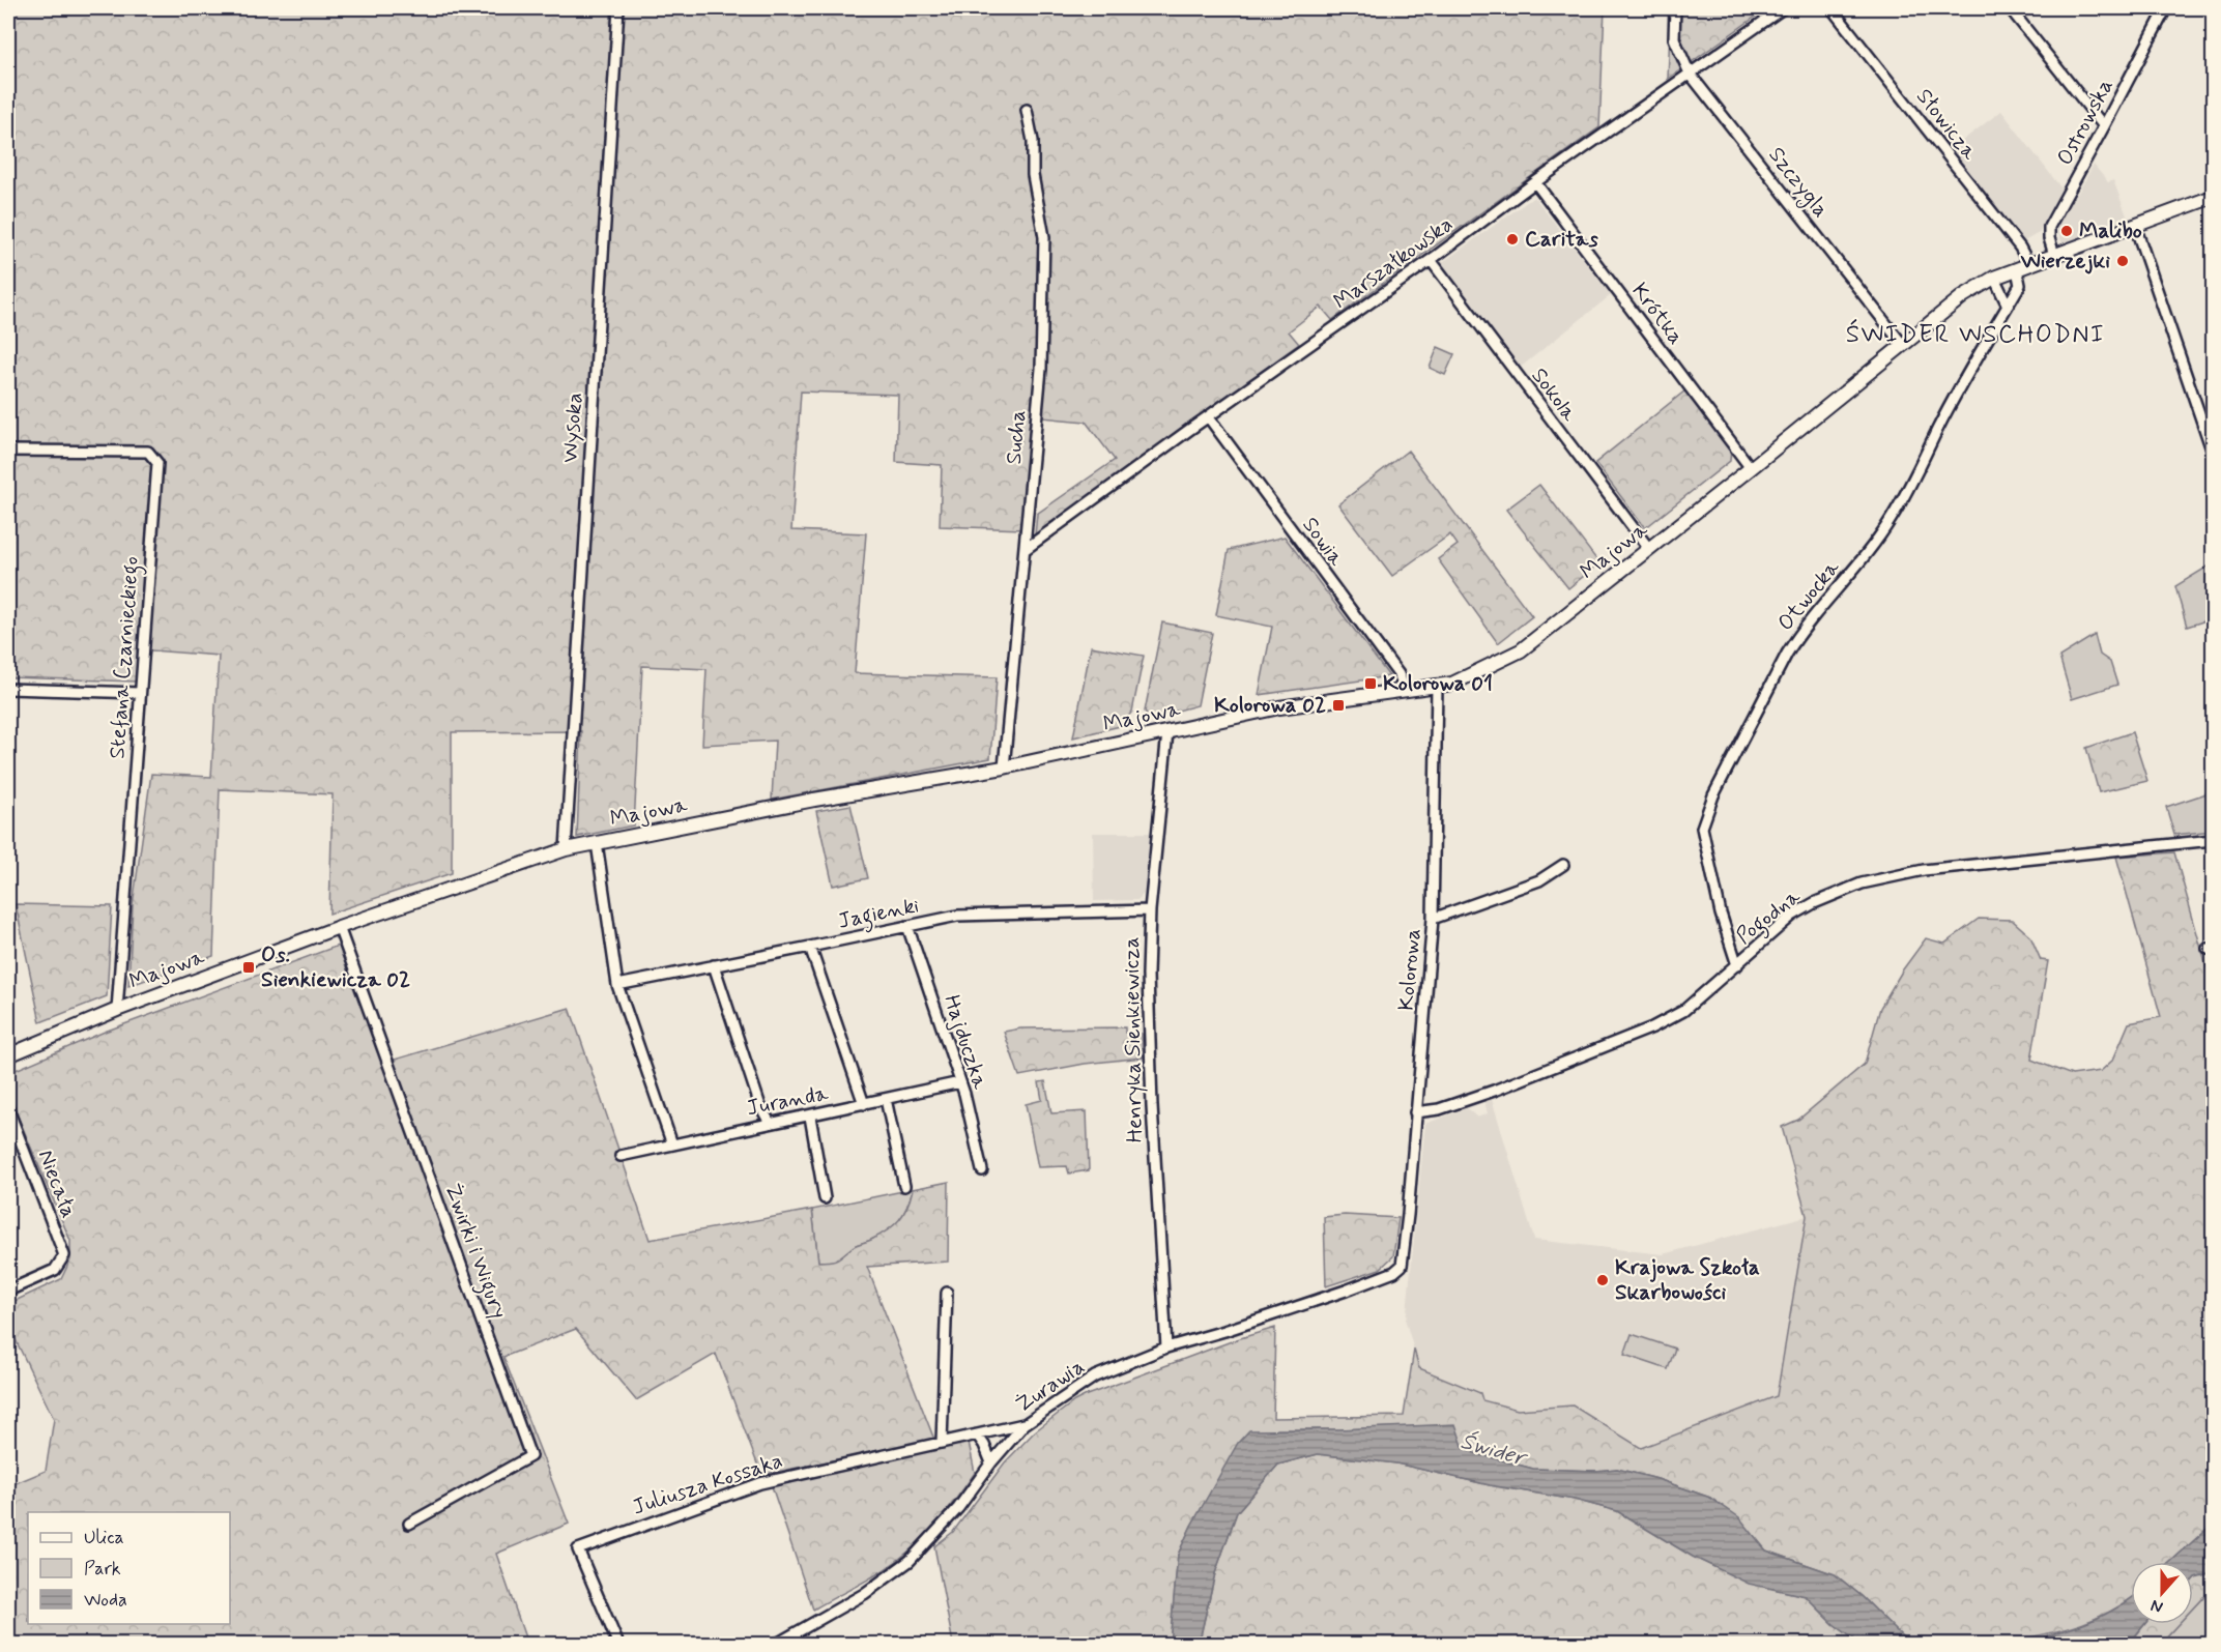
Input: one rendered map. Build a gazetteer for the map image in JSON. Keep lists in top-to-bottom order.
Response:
{
  "streets": {
    "street": [
      "Ostrowska",
      "Słowicza",
      "Szczygla",
      "Marszałkowska",
      "Krótka",
      "Sokola",
      "Wysoka",
      "Sucha",
      "Sowia",
      "Majowa",
      "Otwocka",
      "Stefana Czarnieckiego",
      "Jagienki",
      "Pogodna",
      "Kolorowa",
      "Henryka Sienkiewicza",
      "Hajduczka",
      "Juranda",
      "Niecała",
      "Żwirki i Wigury",
      "Żurawia",
      "Juliusza Kossaka"
    ]
  },
  "crossings": [
    ["Ostrowska", "Majowa"],
    ["Słowicza", "Majowa"],
    ["Słowicza", "Otwocka"],
    ["Szczygla", "Marszałkowska"],
    ["Szczygla", "Majowa"],
    ["Marszałkowska", "Krótka"],
    ["Marszałkowska", "Sokola"],
    ["Marszałkowska", "Sucha"],
    ["Marszałkowska", "Sowia"],
    ["Krótka", "Majowa"],
    ["Sokola", "Majowa"],
    ["Wysoka", "Majowa"],
    ["Sucha", "Majowa"],
    ["Sowia", "Majowa"],
    ["Majowa", "Otwocka"],
    ["Majowa", "Stefana Czarnieckiego"],
    ["Majowa", "Kolorowa"],
    ["Majowa", "Henryka Sienkiewicza"],
    ["Majowa", "Żwirki i Wigury"],
    ["Otwocka", "Pogodna"],
    ["Jagienki", "Henryka Sienkiewicza"],
    ["Jagienki", "Hajduczka"],
    ["Pogodna", "Kolorowa"],
    ["Kolorowa", "Żurawia"],
    ["Henryka Sienkiewicza", "Żurawia"],
    ["Hajduczka", "Juranda"],
    ["Żurawia", "Juliusza Kossaka"]
  ],
  "districts": ["ŚWIDER WSCHODNI"],
  "water": ["Świder"],
  "places": {
    "other": [
      "Malibo",
      "Caritas",
      "Wierzejki",
      "Krajowa Szkoła Skarbowości"
    ],
    "transit": ["Kolorowa 01", "Kolorowa 02", "Os. Sienkiewicza 02"]
  },
  "legend": ["Ulica", "Park", "Woda"],
  "north": "bottom"
}
